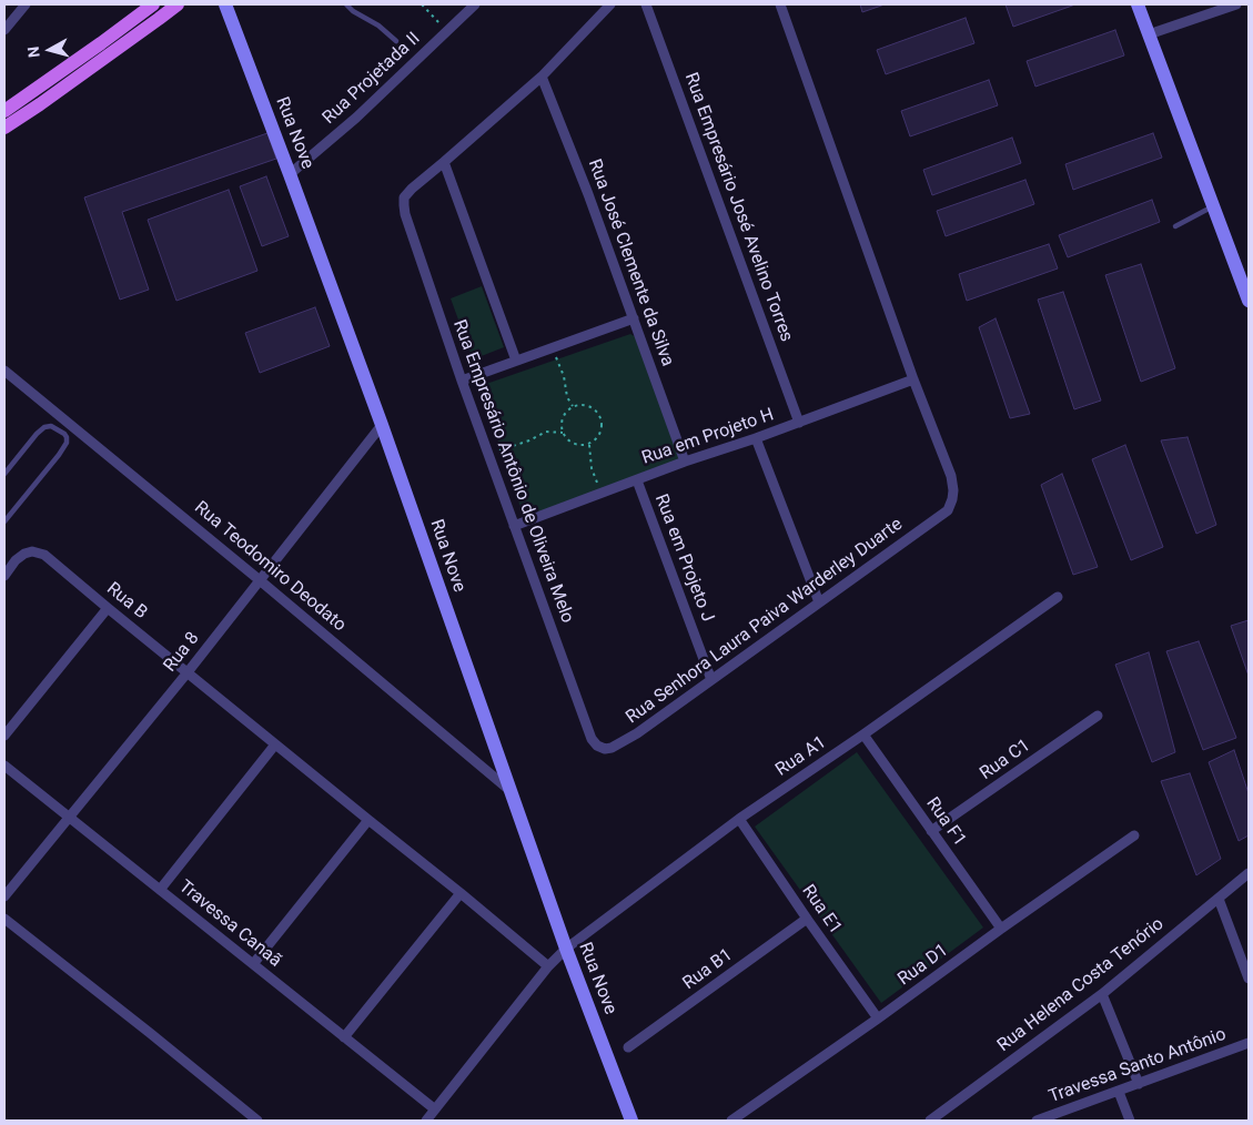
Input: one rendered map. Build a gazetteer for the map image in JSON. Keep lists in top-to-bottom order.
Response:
{
  "streets": {
    "street": [
      "Rua Projetada II",
      "Rua Nove",
      "Rua Empresário José Avelino Torres",
      "Rua José Clemente da Silva",
      "Rua em Projeto H",
      "Rua Empresário Antônio de Oliveira Melo",
      "Rua em Projeto J",
      "Rua Teodomiro Deodato",
      "Rua B",
      "Rua Senhora Laura Paiva Warderley Duarte",
      "Rua 8",
      "Rua A1",
      "Rua C1",
      "Rua F1",
      "Rua E1",
      "Travessa Canaã",
      "Rua D1",
      "Rua B1",
      "Rua Helena Costa Tenório",
      "Travessa Santo Antônio"
    ]
  },
  "crossings": [
    ["Rua Projetada II", "Rua Nove"],
    ["Rua Nove", "Rua Teodomiro Deodato"],
    ["Rua Nove", "Rua 8"],
    ["Rua Nove", "Rua A1"],
    ["Rua Empresário José Avelino Torres", "Rua em Projeto H"],
    ["Rua José Clemente da Silva", "Rua em Projeto H"],
    ["Rua em Projeto H", "Rua Empresário Antônio de Oliveira Melo"],
    ["Rua em Projeto H", "Rua em Projeto J"],
    ["Rua em Projeto H", "Rua Senhora Laura Paiva Warderley Duarte"],
    ["Rua Empresário Antônio de Oliveira Melo", "Rua Senhora Laura Paiva Warderley Duarte"],
    ["Rua em Projeto J", "Rua Senhora Laura Paiva Warderley Duarte"],
    ["Rua Teodomiro Deodato", "Rua 8"],
    ["Rua B", "Rua 8"],
    ["Rua B", "Rua A1"],
    ["Rua 8", "Travessa Canaã"],
    ["Rua A1", "Rua F1"],
    ["Rua A1", "Rua E1"],
    ["Rua A1", "Travessa Canaã"],
    ["Rua C1", "Rua F1"],
    ["Rua F1", "Rua D1"],
    ["Rua E1", "Rua D1"],
    ["Rua E1", "Rua B1"]
  ],
  "north": "left"
}
